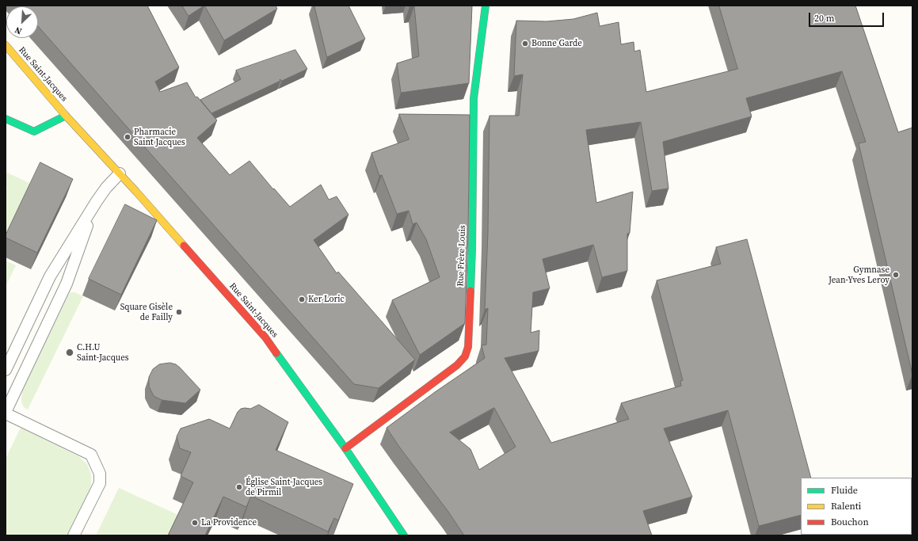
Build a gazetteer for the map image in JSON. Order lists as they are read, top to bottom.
{
  "streets": {
    "main road": ["Rue Saint-Jacques", "Rue Frère Louis"]
  },
  "crossings": [
    ["Rue Saint-Jacques", "Rue Frère Louis"]
  ],
  "places": [
    "Bonne Garde",
    "Pharmacie Saint Jacques",
    "Gymnase Jean-Yves Leroy",
    "Ker Loric",
    "Square Gisèle de Failly",
    "C.H.U Saint-Jacques",
    "Église Saint-Jacques de Pirmil",
    "La Providence"
  ],
  "legend": ["Fluide", "Ralenti", "Bouchon"],
  "scale_bar": "20 m",
  "north": "bottom left"
}
